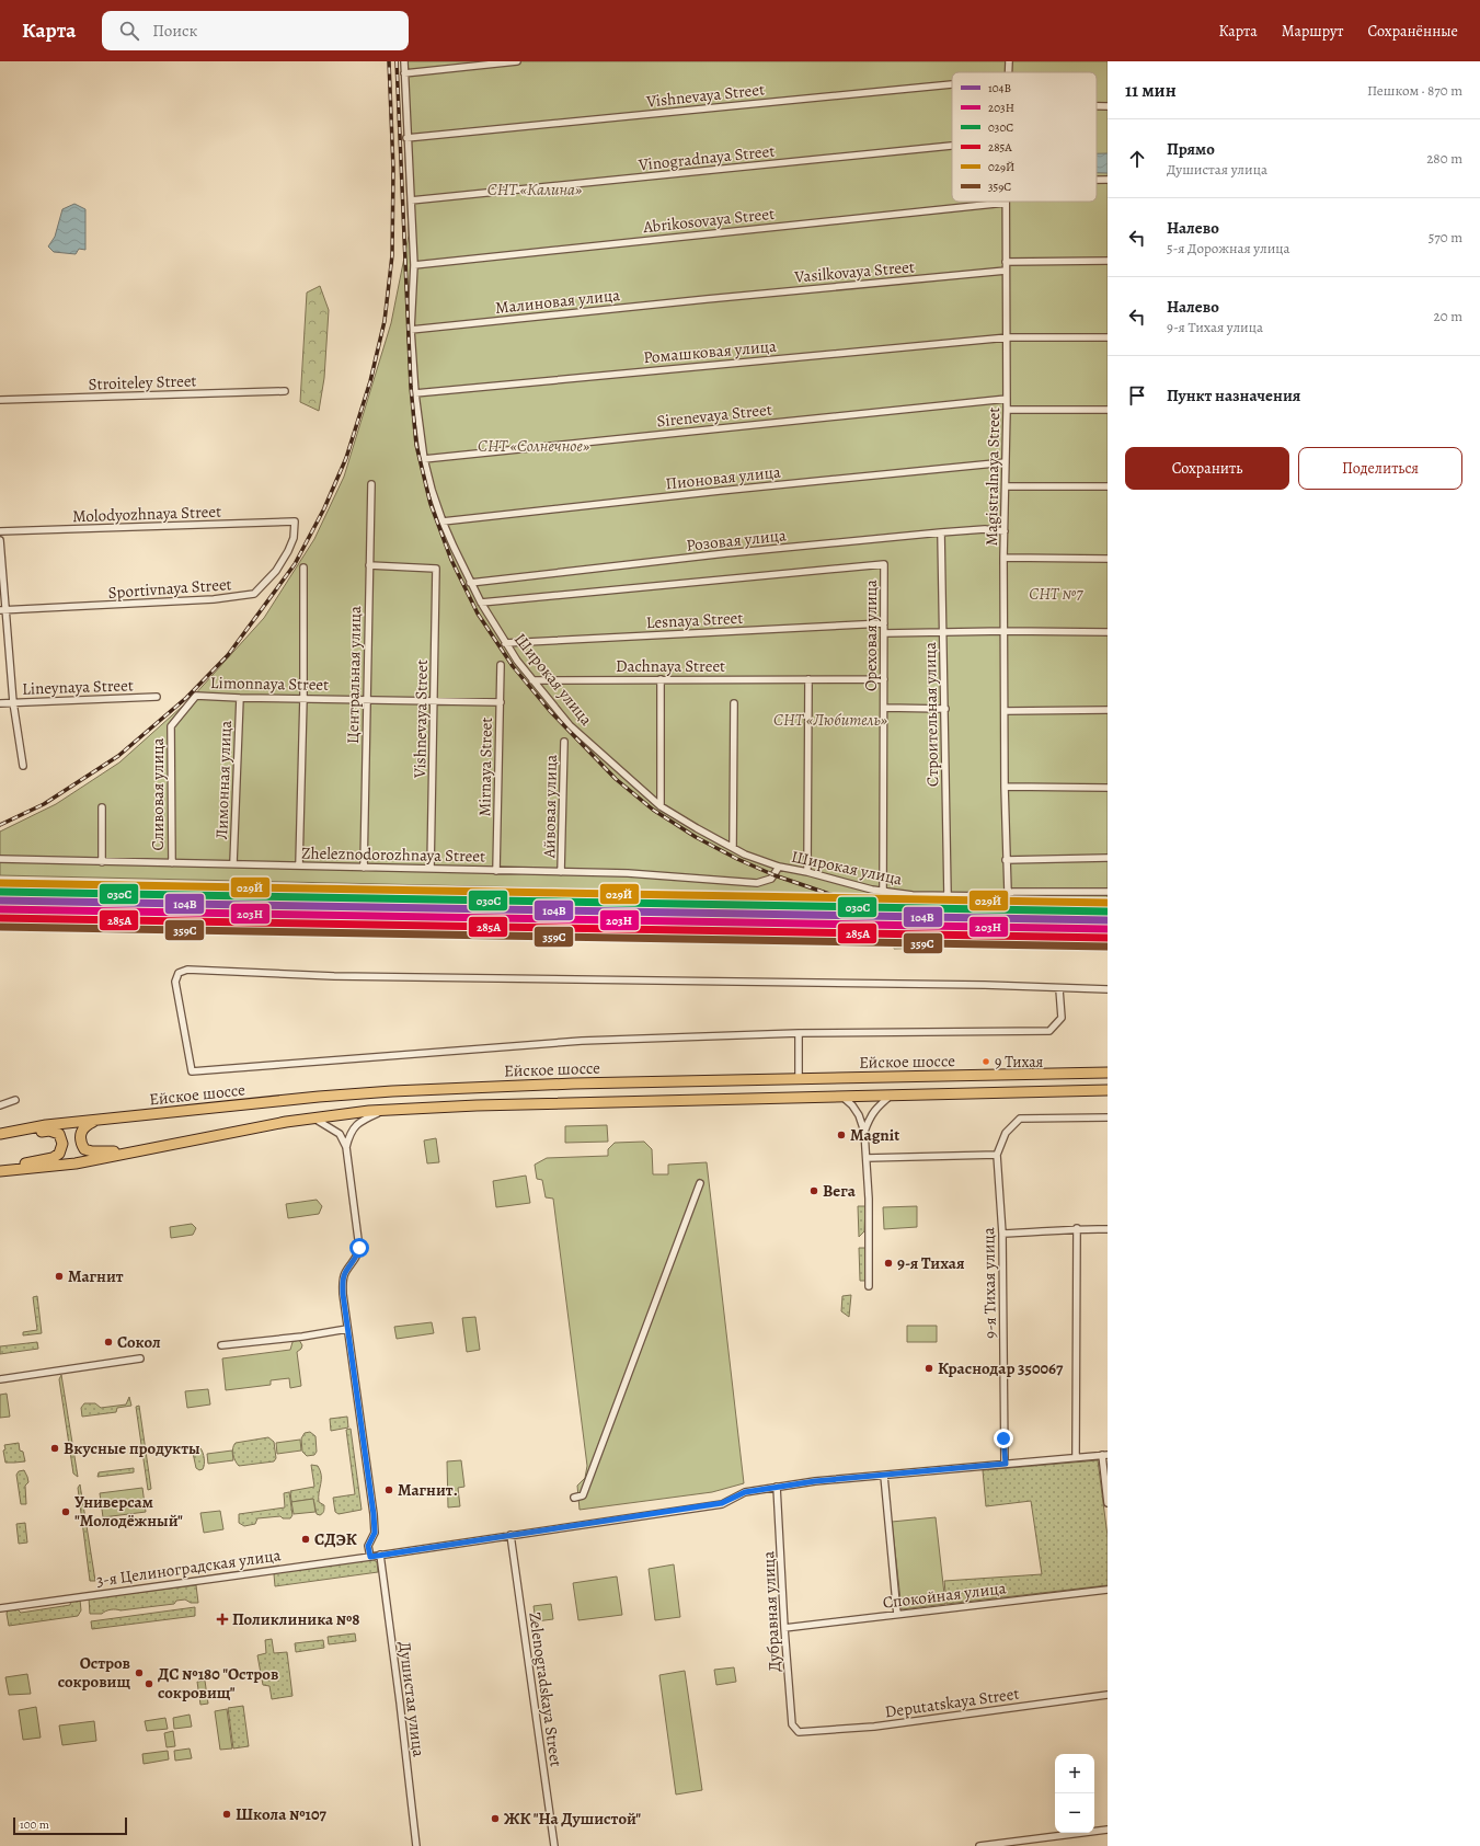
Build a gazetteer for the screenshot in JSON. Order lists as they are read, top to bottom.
{
  "streets": {
    "main road": ["Ейское шоссе"],
    "street": [
      "Vishnevaya Street",
      "Vinogradnaya Street",
      "Abrikosovaya Street",
      "Vasilkovaya Street",
      "Малиновая улица",
      "Ромашковая улица",
      "Stroiteley Street",
      "Sirenevaya Street",
      "Magistralnaya Street",
      "Пионовая улица",
      "Molodyozhnaya Street",
      "Розовая улица",
      "Sportivnaya Street",
      "Lesnaya Street",
      "Ореховая улица",
      "Dachnaya Street",
      "Центральная улица",
      "Широкая улица",
      "Limonnaya Street",
      "Lineynaya Street",
      "Строительная улица",
      "Mirnaya Street",
      "Лимонная улица",
      "Сливовая улица",
      "Айвовая улица",
      "Zheleznodorozhnaya Street",
      "9-я Тихая улица",
      "3-я Целиноградская улица",
      "Спокойная улица",
      "Дубравная улица",
      "Zelenogradskaya Street",
      "Душистая улица",
      "Deputatskaya Street"
    ]
  },
  "crossings": [
    ["Vishnevaya Street", "Центральная улица"],
    ["Vishnevaya Street", "Широкая улица"],
    ["Vishnevaya Street", "Limonnaya Street"],
    ["Vishnevaya Street", "Zheleznodorozhnaya Street"],
    ["Vinogradnaya Street", "Широкая улица"],
    ["Abrikosovaya Street", "Magistralnaya Street"],
    ["Abrikosovaya Street", "Широкая улица"],
    ["Vasilkovaya Street", "Малиновая улица"],
    ["Vasilkovaya Street", "Magistralnaya Street"],
    ["Малиновая улица", "Широкая улица"],
    ["Ромашковая улица", "Magistralnaya Street"],
    ["Ромашковая улица", "Широкая улица"],
    ["Sirenevaya Street", "Magistralnaya Street"],
    ["Sirenevaya Street", "Широкая улица"],
    ["Magistralnaya Street", "Пионовая улица"],
    ["Magistralnaya Street", "Розовая улица"],
    ["Magistralnaya Street", "Широкая улица"],
    ["Пионовая улица", "Широкая улица"],
    ["Molodyozhnaya Street", "Sportivnaya Street"],
    ["Розовая улица", "Широкая улица"],
    ["Розовая улица", "Строительная улица"],
    ["Lesnaya Street", "Ореховая улица"],
    ["Lesnaya Street", "Широкая улица"],
    ["Ореховая улица", "Dachnaya Street"],
    ["Ореховая улица", "Широкая улица"],
    ["Dachnaya Street", "Широкая улица"],
    ["Центральная улица", "Limonnaya Street"],
    ["Центральная улица", "Zheleznodorozhnaya Street"],
    ["Широкая улица", "Строительная улица"],
    ["Широкая улица", "Zheleznodorozhnaya Street"],
    ["Limonnaya Street", "Mirnaya Street"],
    ["Limonnaya Street", "Лимонная улица"],
    ["Limonnaya Street", "Сливовая улица"],
    ["Mirnaya Street", "Zheleznodorozhnaya Street"],
    ["Лимонная улица", "Zheleznodorozhnaya Street"],
    ["Сливовая улица", "Zheleznodorozhnaya Street"],
    ["Айвовая улица", "Zheleznodorozhnaya Street"],
    ["9-я Тихая улица", "3-я Целиноградская улица"],
    ["3-я Целиноградская улица", "Дубравная улица"],
    ["3-я Целиноградская улица", "Zelenogradskaya Street"],
    ["3-я Целиноградская улица", "Душистая улица"],
    ["Спокойная улица", "Дубравная улица"],
    ["Дубравная улица", "Deputatskaya Street"]
  ],
  "parks": [
    "СНТ «Калина»",
    "СНТ «Солнечное»",
    "СНТ №7",
    "СНТ «Любитель»"
  ],
  "places": {
    "other": [
      "9 Тихая",
      "Magnit",
      "Вега",
      "9-я Тихая",
      "Магнит",
      "Сокол",
      "Краснодар 350067",
      "Вкусные продукты",
      "Магнит.",
      "Универсам \"Молодёжный\"",
      "СДЭК",
      "Остров сокровищ",
      "ДС №180 \"Остров сокровищ\"",
      "Школа №107",
      "ЖК \"На Душистой\""
    ],
    "health": ["Поликлиника №8"]
  },
  "lines": [
    "transit line 029Й",
    "transit line 030C",
    "transit line 104В",
    "transit line 203Н",
    "transit line 285А",
    "transit line 359С"
  ],
  "legend": [
    "104В",
    "203Н",
    "030C",
    "285А",
    "029Й",
    "359С"
  ],
  "scale_bar": "100 m",
  "page": {
    "header": "Карта",
    "search": "Поиск",
    "nav": ["Карта", "Маршрут", "Сохранённые"],
    "heading": ["11 мин", "Пешком · 870 m"],
    "list": [
      ["Прямо", "Душистая улица", "280 m"],
      ["Налево", "5-я Дорожная улица", "570 m"],
      ["Налево", "9-я Тихая улица", "20 m"],
      "Пункт назначения"
    ],
    "buttons": ["Сохранить", "Поделиться"],
    "map_buttons": ["+", "−"],
    "scale": "100 m"
  }
}
